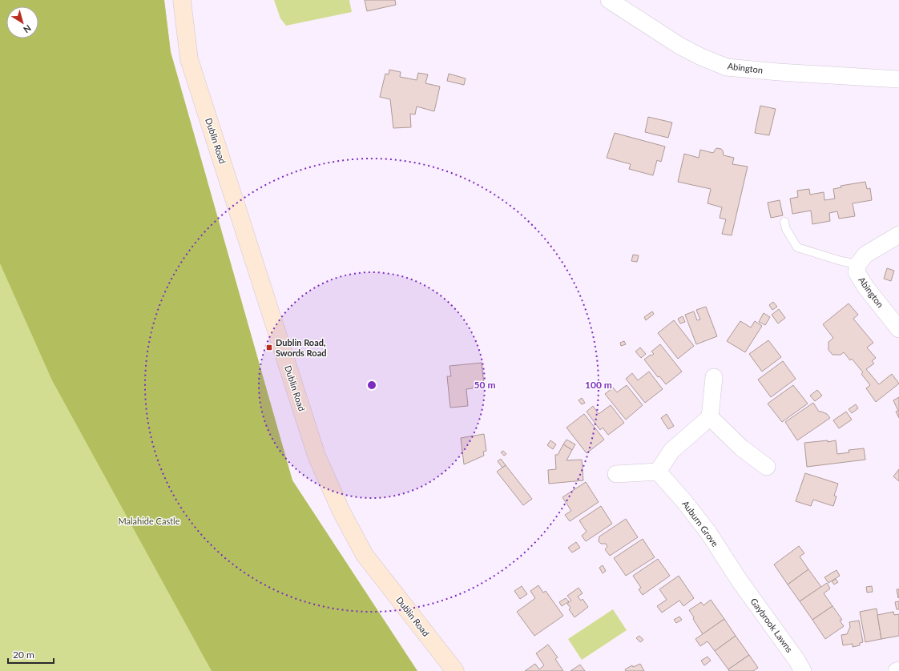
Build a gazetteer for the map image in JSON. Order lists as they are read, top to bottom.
{
  "streets": {
    "main road": ["Dublin Road"],
    "street": ["Abington", "Auburn Grove", "Gaybrook Lawns"]
  },
  "crossings": [
    ["Auburn Grove", "Gaybrook Lawns"]
  ],
  "parks": ["Malahide Castle"],
  "places": {
    "transit": ["Dublin Road, Swords Road"]
  },
  "scale_bar": "20 m",
  "north": "bottom right",
  "rings": ["50 m", "100 m"]
}
